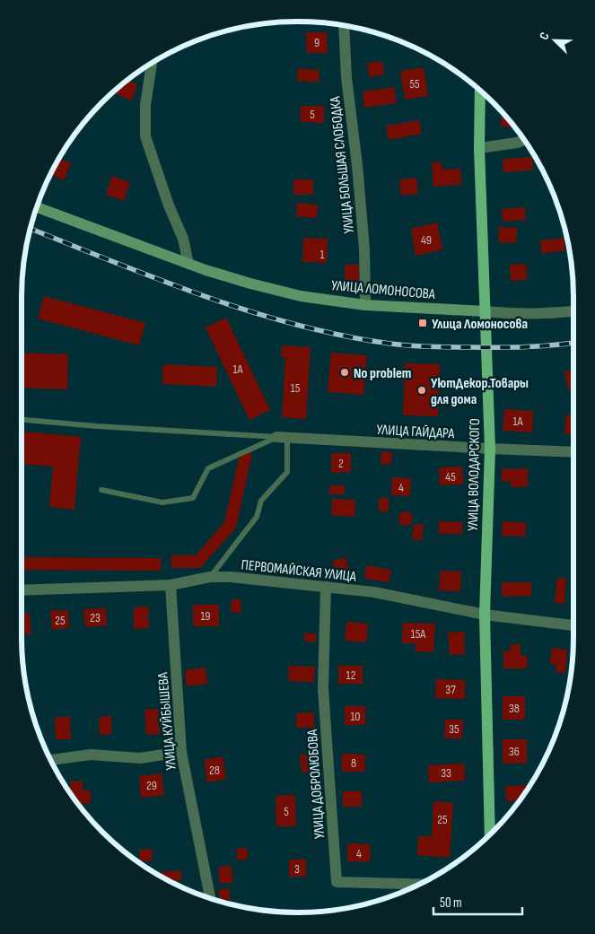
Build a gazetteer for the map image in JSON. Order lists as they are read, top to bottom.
{
  "streets": {
    "main road": ["УЛИЦА ЛОМОНОСОВА", "УЛИЦА ВОЛОДАРСКОГО"],
    "street": [
      "УЛИЦА БОЛЬШАЯ СЛОБОДКА",
      "УЛИЦА ГАЙДАРА",
      "ПЕРВОМАЙСКАЯ УЛИЦА",
      "УЛИЦА КУЙБЫШЕВА",
      "УЛИЦА ДОБРОЛЮБОВА"
    ]
  },
  "crossings": [
    ["УЛИЦА БОЛЬШАЯ СЛОБОДКА", "УЛИЦА ЛОМОНОСОВА"],
    ["УЛИЦА ЛОМОНОСОВА", "УЛИЦА ВОЛОДАРСКОГО"],
    ["УЛИЦА ГАЙДАРА", "УЛИЦА ВОЛОДАРСКОГО"],
    ["УЛИЦА ВОЛОДАРСКОГО", "ПЕРВОМАЙСКАЯ УЛИЦА"],
    ["ПЕРВОМАЙСКАЯ УЛИЦА", "УЛИЦА КУЙБЫШЕВА"],
    ["ПЕРВОМАЙСКАЯ УЛИЦА", "УЛИЦА ДОБРОЛЮБОВА"]
  ],
  "places": {
    "transit": ["Улица Ломоносова"],
    "other": ["No problem", "УютДекор.Товары для дома"]
  },
  "house_numbers": [
    "9",
    "55",
    "5",
    "49",
    "1",
    "1А",
    "15",
    "1А",
    "2",
    "45",
    "4",
    "19",
    "23",
    "25",
    "15А",
    "12",
    "37",
    "38",
    "10",
    "35",
    "36",
    "8",
    "28",
    "33",
    "29",
    "5",
    "25",
    "4",
    "3"
  ],
  "scale_bar": "50 m",
  "north": "top left"
}
